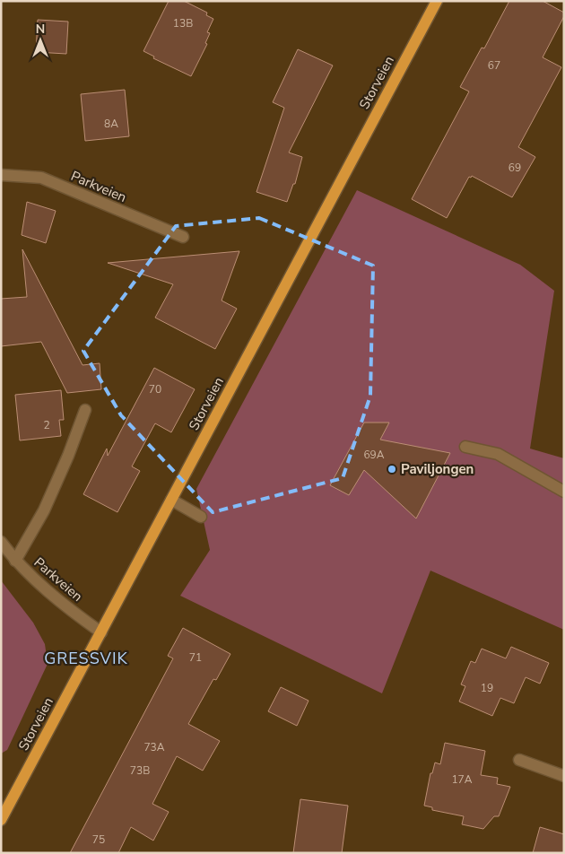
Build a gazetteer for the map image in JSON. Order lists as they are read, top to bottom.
{
  "streets": {
    "main road": ["Storveien"],
    "street": ["Parkveien"]
  },
  "crossings": [
    ["Storveien", "Parkveien"]
  ],
  "districts": ["GRESSVIK"],
  "places": ["Paviljongen"],
  "house_numbers": [
    "13B",
    "67",
    "8A",
    "69",
    "70",
    "2",
    "69A",
    "71",
    "19",
    "73A",
    "73B",
    "17A",
    "75"
  ],
  "north": "top"
}
